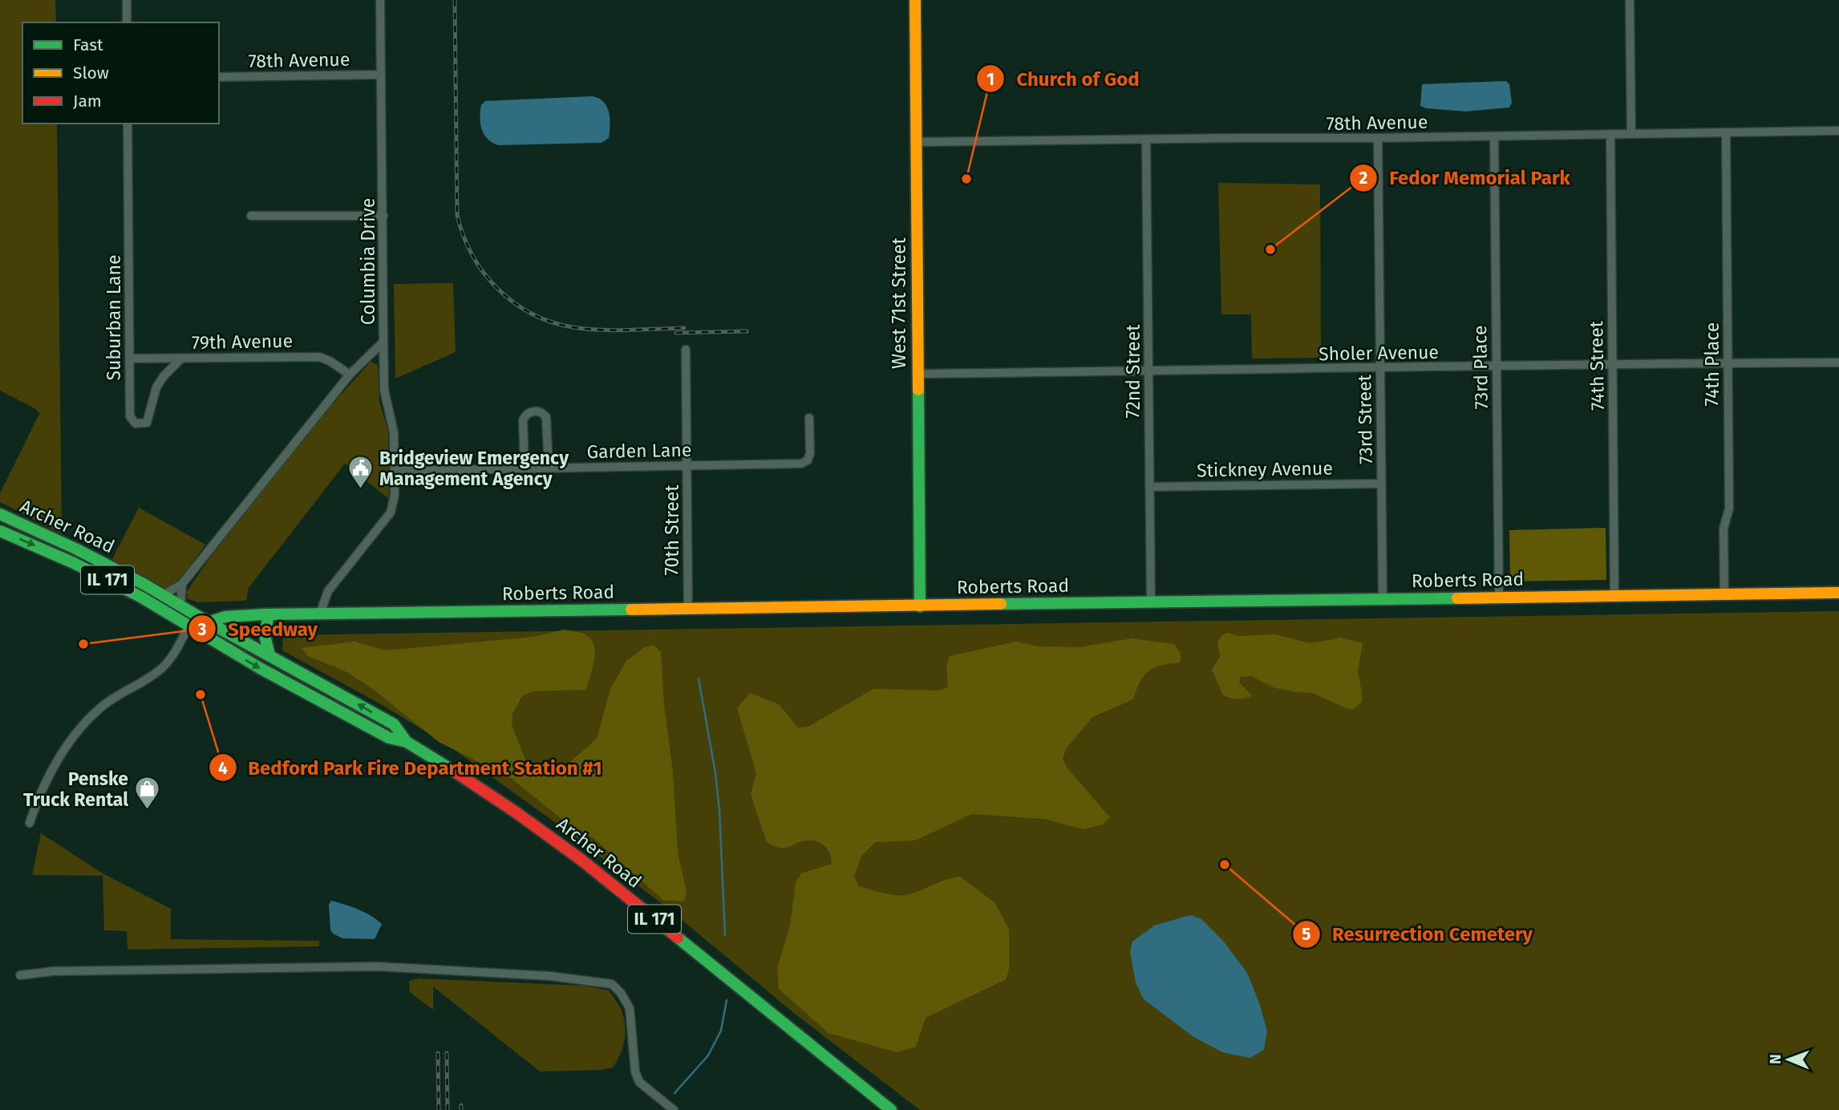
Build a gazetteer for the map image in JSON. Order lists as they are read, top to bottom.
{
  "streets": {
    "street": [
      "78th Avenue",
      "Columbia Drive",
      "West 71st Street",
      "Suburban Lane",
      "79th Avenue",
      "Sholer Avenue",
      "74th Place",
      "74th Street",
      "73rd Place",
      "72nd Street",
      "73rd Street",
      "Garden Lane",
      "Stickney Avenue",
      "Archer Road",
      "70th Street",
      "IL 171",
      "Roberts Road"
    ]
  },
  "crossings": [
    ["78th Avenue", "Columbia Drive"],
    ["78th Avenue", "West 71st Street"],
    ["78th Avenue", "74th Place"],
    ["78th Avenue", "74th Street"],
    ["78th Avenue", "73rd Place"],
    ["78th Avenue", "72nd Street"],
    ["78th Avenue", "73rd Street"],
    ["Columbia Drive", "79th Avenue"],
    ["Columbia Drive", "Archer Road"],
    ["West 71st Street", "Sholer Avenue"],
    ["West 71st Street", "Roberts Road"],
    ["Suburban Lane", "79th Avenue"],
    ["Sholer Avenue", "74th Place"],
    ["Sholer Avenue", "74th Street"],
    ["Sholer Avenue", "73rd Place"],
    ["Sholer Avenue", "72nd Street"],
    ["Sholer Avenue", "73rd Street"],
    ["74th Place", "Roberts Road"],
    ["74th Street", "Roberts Road"],
    ["73rd Place", "Roberts Road"],
    ["72nd Street", "Stickney Avenue"],
    ["72nd Street", "Roberts Road"],
    ["73rd Street", "Stickney Avenue"],
    ["73rd Street", "Roberts Road"],
    ["Garden Lane", "70th Street"],
    ["Archer Road", "Roberts Road"],
    ["70th Street", "Roberts Road"]
  ],
  "places": {
    "other": [
      "Church of God",
      "Fedor Memorial Park",
      "Speedway",
      "Bedford Park Fire Department Station #1",
      "Resurrection Cemetery"
    ],
    "public building": ["Bridgeview Emergency Management Agency"],
    "shop": ["Penske Truck Rental"]
  },
  "legend": ["Fast", "Slow", "Jam"],
  "north": "left"
}
